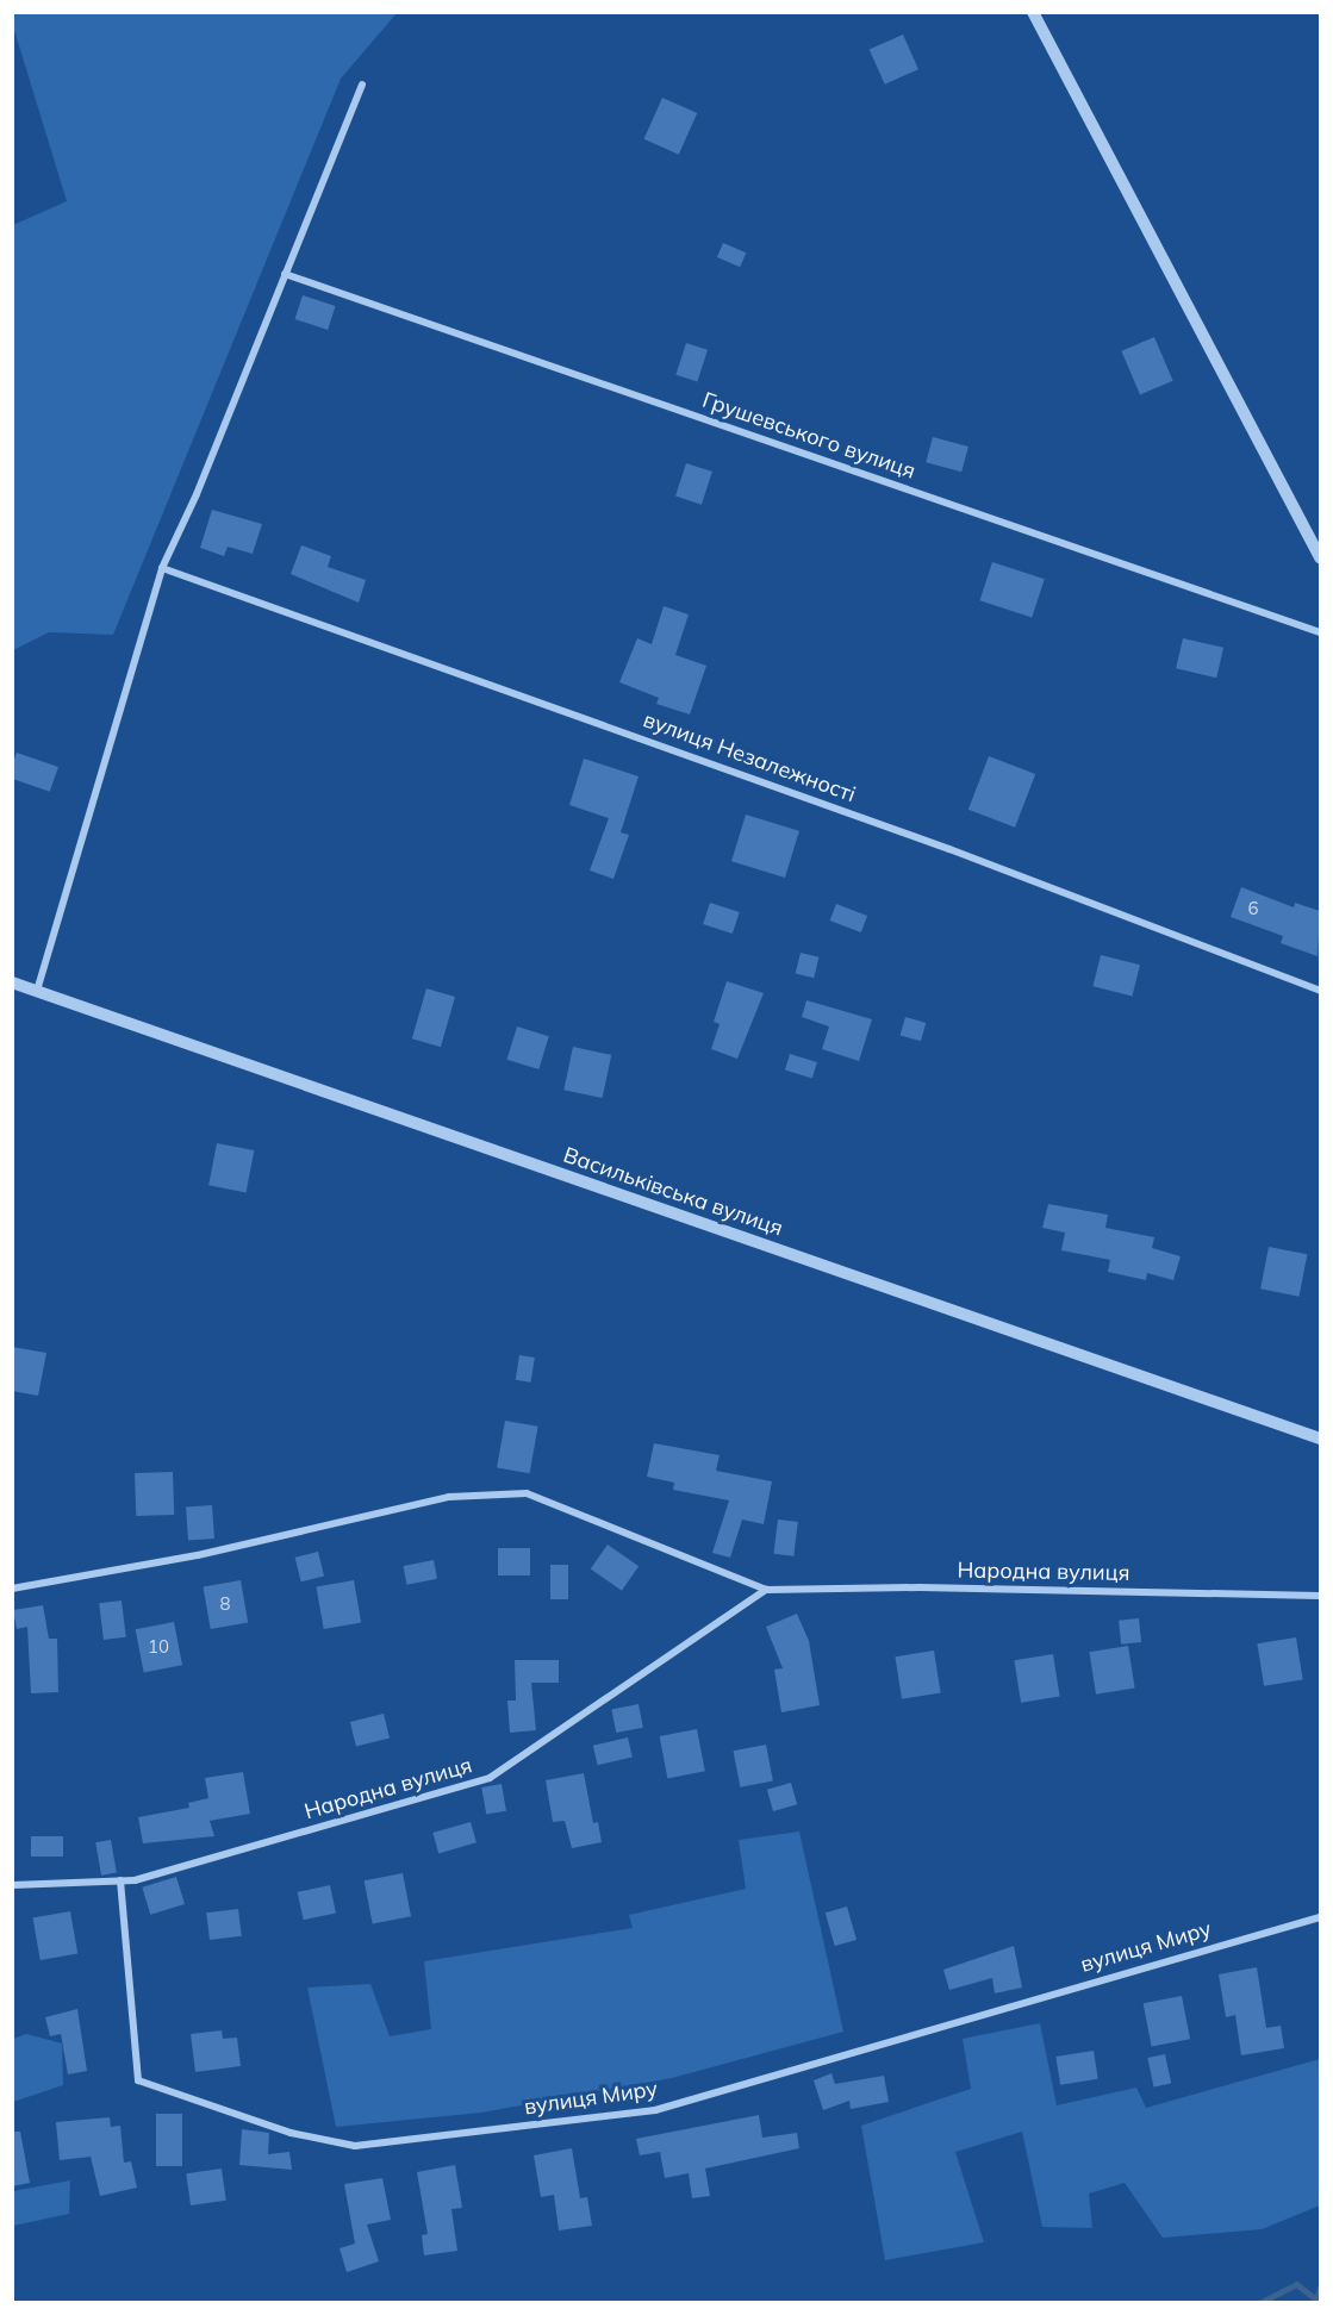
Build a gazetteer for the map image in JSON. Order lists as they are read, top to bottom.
{
  "streets": {
    "street": [
      "Грушевського вулиця",
      "вулиця Незалежності",
      "Васильківська вулиця",
      "Народна вулиця",
      "вулиця Миру"
    ]
  },
  "crossings": [
    ["Народна вулиця", "вулиця Миру"]
  ],
  "house_numbers": ["6", "8", "10"]
}
